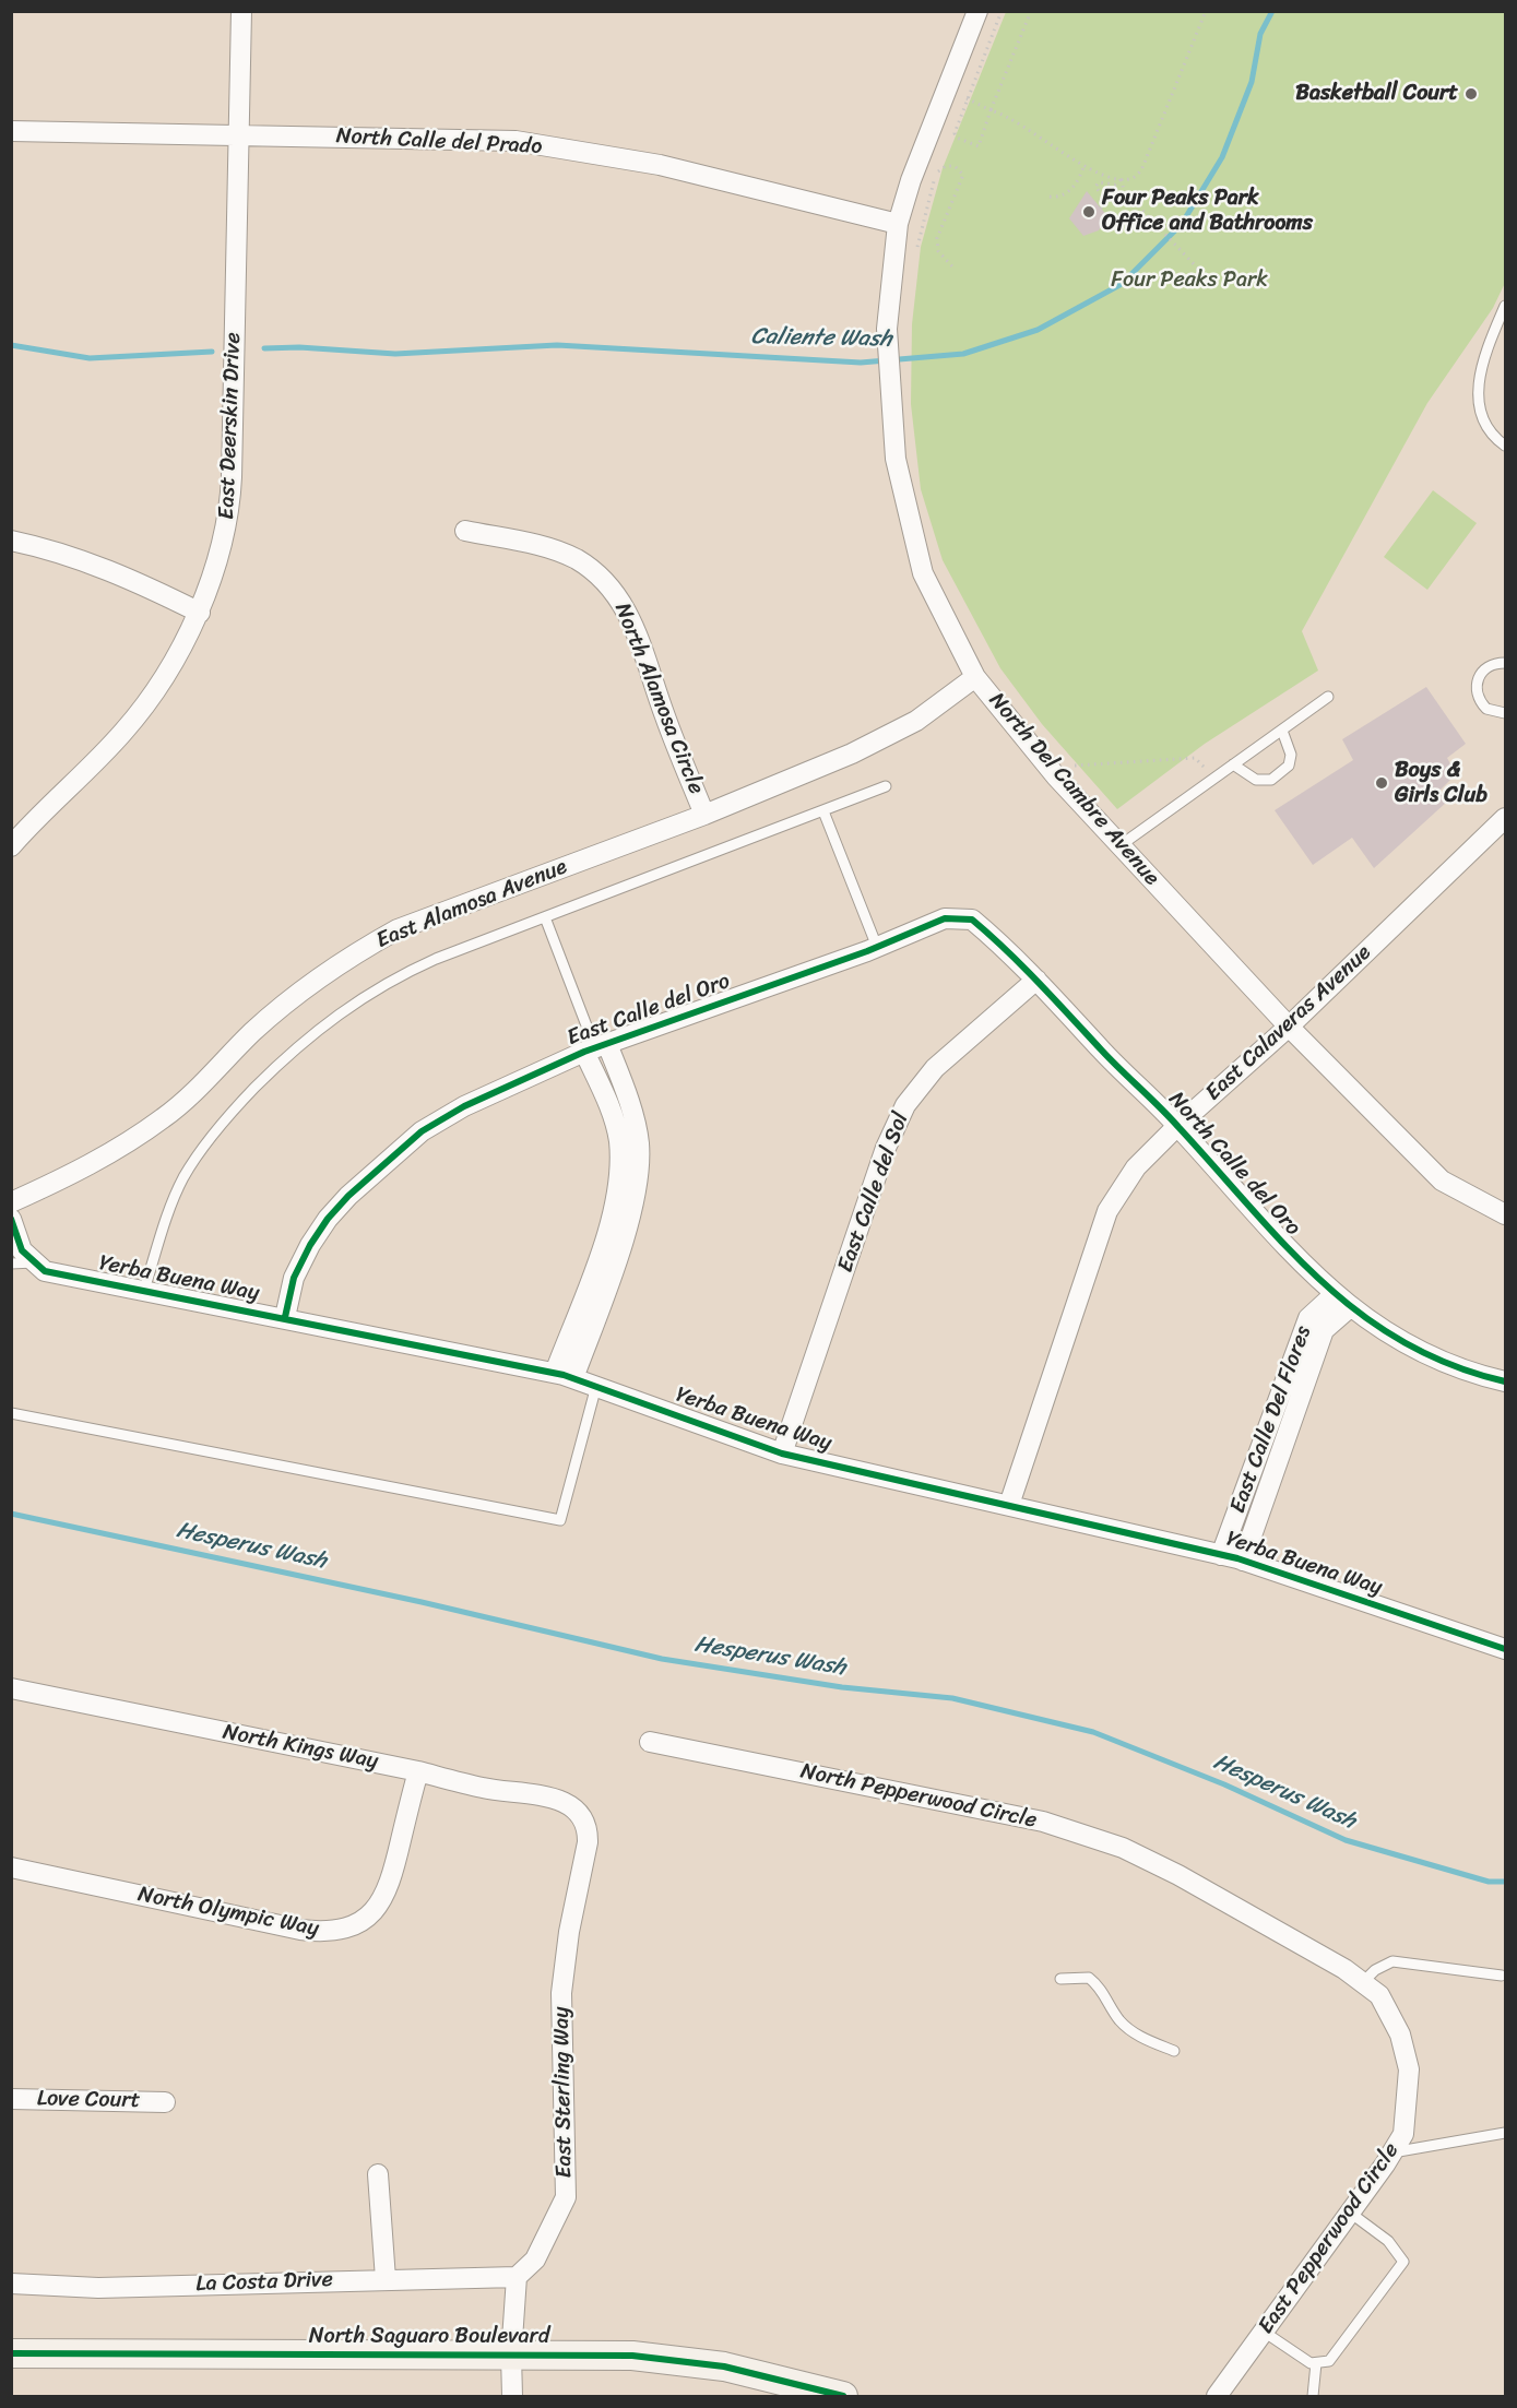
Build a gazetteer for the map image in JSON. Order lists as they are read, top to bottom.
{
  "streets": {
    "main road": ["North Saguaro Boulevard"],
    "street": [
      "North Calle del Prado",
      "East Deerskin Drive",
      "North Alamosa Circle",
      "North Del Cambre Avenue",
      "East Alamosa Avenue",
      "East Calle del Oro",
      "East Calaveras Avenue",
      "North Calle del Oro",
      "East Calle del Sol",
      "Yerba Buena Way",
      "East Calle Del Flores",
      "North Kings Way",
      "North Pepperwood Circle",
      "North Olympic Way",
      "East Sterling Way",
      "Love Court",
      "East Pepperwood Circle",
      "La Costa Drive"
    ]
  },
  "crossings": [
    ["North Calle del Prado", "East Deerskin Drive"],
    ["North Calle del Prado", "North Del Cambre Avenue"],
    ["North Alamosa Circle", "East Alamosa Avenue"],
    ["North Del Cambre Avenue", "East Alamosa Avenue"],
    ["North Del Cambre Avenue", "East Calaveras Avenue"],
    ["East Calle del Oro", "North Calle del Oro"],
    ["East Calle del Oro", "Yerba Buena Way"],
    ["East Calaveras Avenue", "North Calle del Oro"],
    ["East Calaveras Avenue", "Yerba Buena Way"],
    ["North Calle del Oro", "East Calle del Sol"],
    ["North Calle del Oro", "East Calle Del Flores"],
    ["East Calle del Sol", "Yerba Buena Way"],
    ["Yerba Buena Way", "East Calle Del Flores"],
    ["North Kings Way", "North Olympic Way"],
    ["North Kings Way", "East Sterling Way"],
    ["North Pepperwood Circle", "East Pepperwood Circle"],
    ["East Sterling Way", "La Costa Drive"]
  ],
  "water": ["Caliente Wash", "Hesperus Wash"],
  "parks": ["Four Peaks Park"],
  "places": ["Basketball Court", "Four Peaks Park Office and Bathrooms", "Boys & Girls Club"]
}
